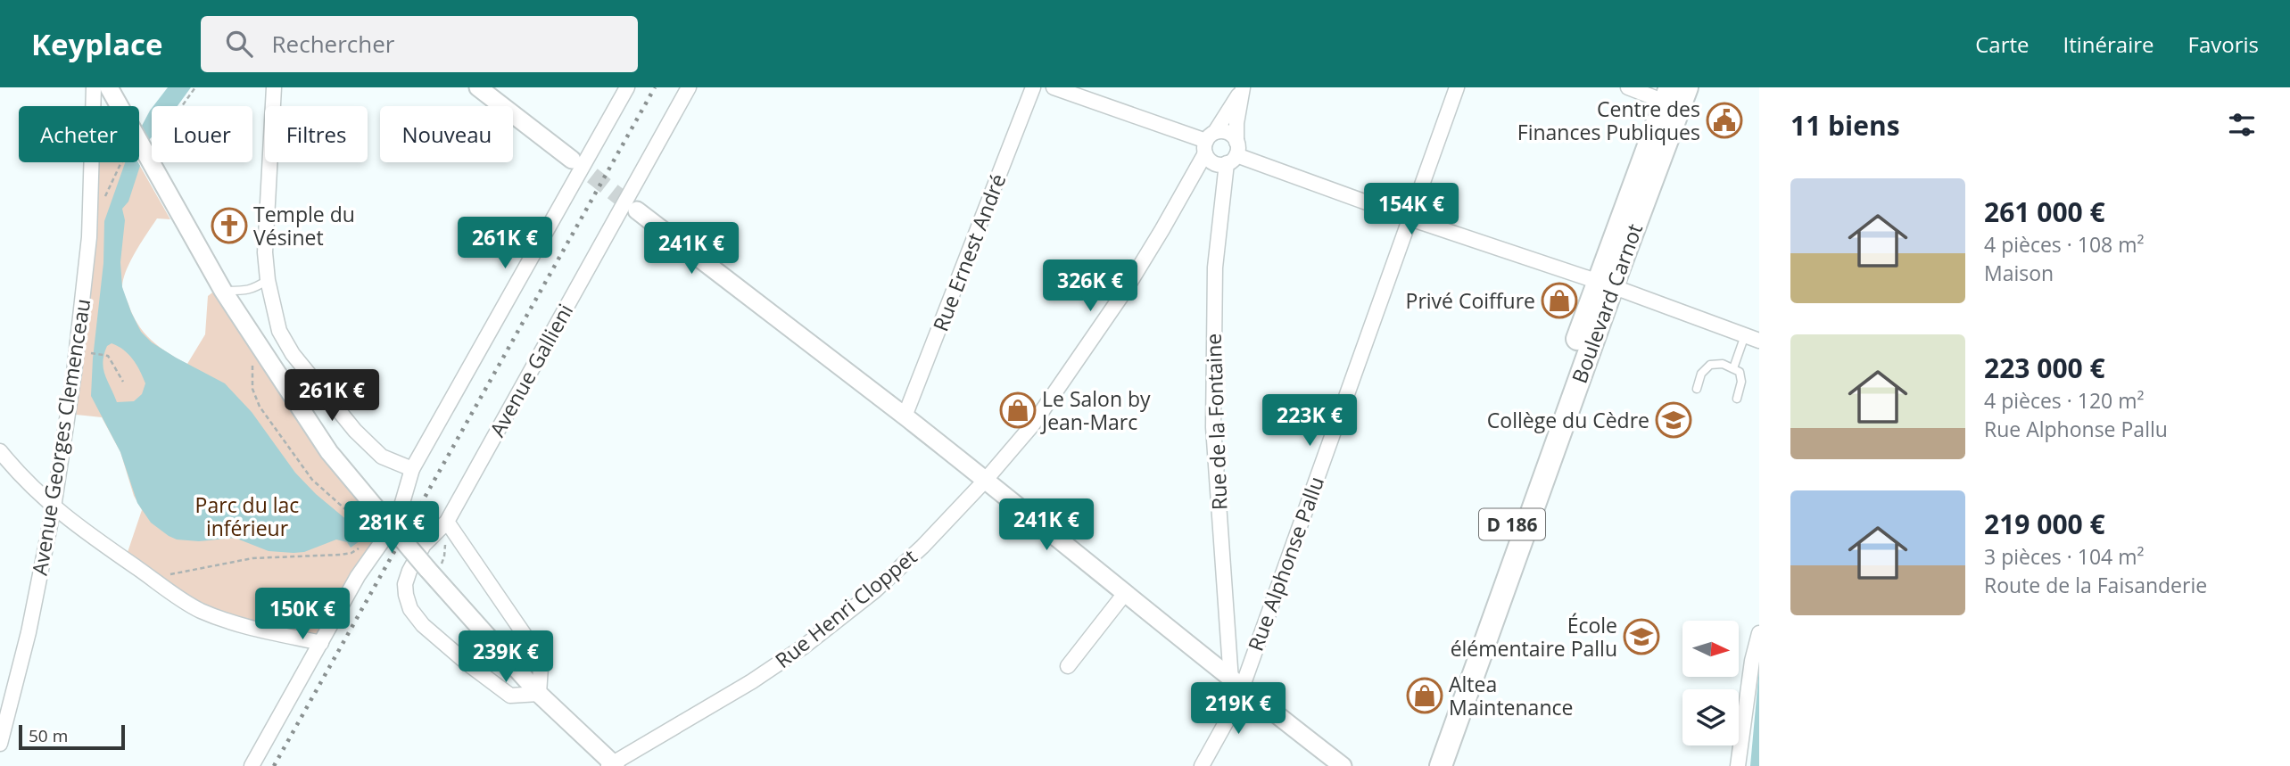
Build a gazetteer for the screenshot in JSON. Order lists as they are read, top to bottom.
{
  "streets": {
    "main road": ["Boulevard Carnot", "D 186"],
    "street": [
      "Rue Ernest André",
      "Avenue Gallieni",
      "Rue de la Fontaine",
      "Avenue Georges Clemenceau",
      "Rue Alphonse Pallu",
      "Rue Henri Cloppet"
    ]
  },
  "crossings": [
    ["Rue de la Fontaine", "Rue Alphonse Pallu"],
    ["Rue de la Fontaine", "Rue Henri Cloppet"]
  ],
  "parks": ["Parc du lac inférieur"],
  "places": {
    "public building": ["Centre des Finances Publiques"],
    "church": ["Temple du Vésinet"],
    "shop": ["Privé Coiffure", "Le Salon by Jean-Marc", "Altea Maintenance"],
    "school or university": ["Collège du Cèdre", "École élémentaire Pallu"]
  },
  "scale_bar": "50 m",
  "north": "right",
  "page": {
    "header": "Keyplace",
    "search": "Rechercher",
    "nav": ["Carte", "Itinéraire", "Favoris"],
    "heading": "11 biens",
    "chip": [
      "Acheter",
      "Louer",
      "Filtres",
      "Nouveau"
    ],
    "list": [
      {
        "name": "261 000 €",
        "note": "4 pièces · 108 m² · Maison"
      },
      {
        "name": "223 000 €",
        "note": "4 pièces · 120 m² · Rue Alphonse Pallu"
      },
      {
        "name": "219 000 €",
        "note": "3 pièces · 104 m² · Route de la Faisanderie"
      }
    ],
    "price": [
      "154K €",
      "261K €",
      "241K €",
      "326K €",
      "261K €",
      "223K €",
      "241K €",
      "281K €",
      "150K €",
      "239K €",
      "219K €"
    ],
    "scale": "50 m"
  }
}
